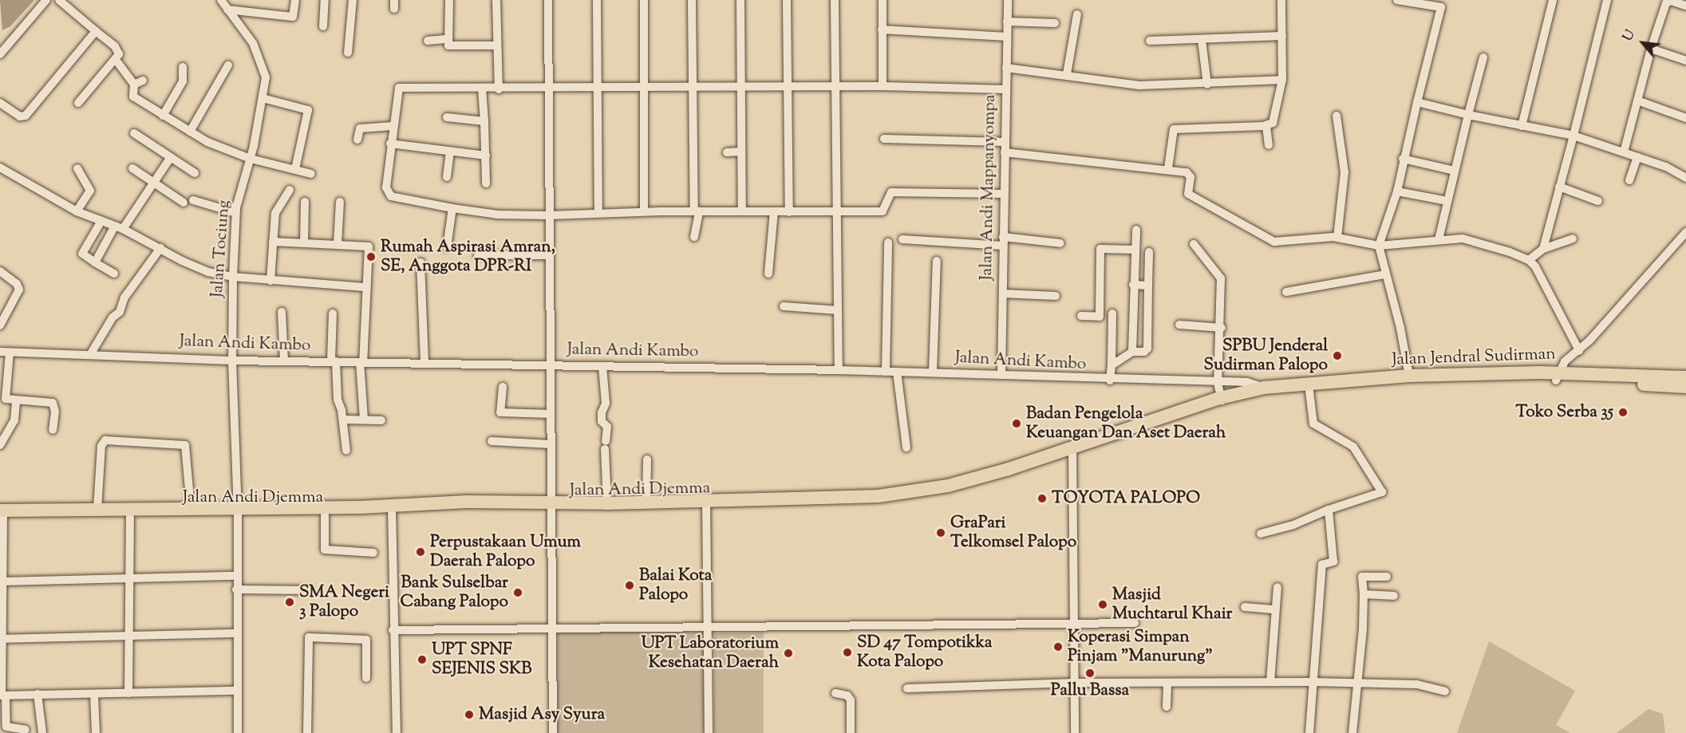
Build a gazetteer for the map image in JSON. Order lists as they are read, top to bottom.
{
  "streets": {
    "highway": ["Jalan Jendral Sudirman", "Jalan Andi Djemma"],
    "street": ["Jalan Andi Mappanyompa", "Jalan Tociung", "Jalan Andi Kambo"]
  },
  "crossings": [
    ["Jalan Andi Mappanyompa", "Jalan Andi Kambo"],
    ["Jalan Tociung", "Jalan Andi Kambo"],
    ["Jalan Tociung", "Jalan Andi Djemma"],
    ["Jalan Andi Kambo", "Jalan Jendral Sudirman"],
    ["Jalan Andi Kambo", "Jalan Andi Djemma"],
    ["Jalan Jendral Sudirman", "Jalan Andi Djemma"]
  ],
  "places": [
    "Rumah Aspirasi Amran, SE, Anggota DPR-RI",
    "SPBU Jenderal Sudirman Palopo",
    "Toko Serba 35",
    "Badan Pengelola Keuangan Dan Aset Daerah",
    "TOYOTA PALOPO",
    "GraPari Telkomsel Palopo",
    "Perpustakaan Umum Daerah Palopo",
    "Balai Kota Palopo",
    "Bank Sulselbar Cabang Palopo",
    "SMA Negeri 3 Palopo",
    "Masjid Muchtarul Khair",
    "Koperasi Simpan Pinjam \"Manurung\"",
    "SD 47 Tompotikka Kota Palopo",
    "UPT Laboratorium Kesehatan Daerah",
    "UPT SPNF SEJENIS SKB",
    "Pallu Bassa",
    "Masjid Asy Syura"
  ],
  "north": "top left"
}
